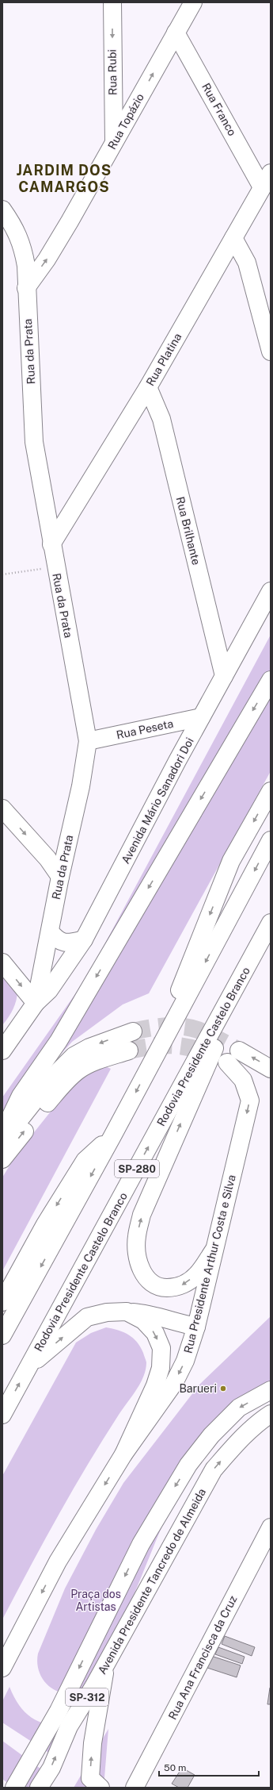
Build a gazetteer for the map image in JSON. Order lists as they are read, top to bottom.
{
  "streets": {
    "main road": [
      "Rua Rubi",
      "Rua Franco",
      "Rua Topázio",
      "Rua da Prata",
      "Rua Platina",
      "Rua Brilhante",
      "Rua Peseta",
      "Avenida Mário Sanadori Doi",
      "Rodovia Presidente Castelo Branco",
      "SP-280",
      "Rua Presidente Arthur Costa e Silva",
      "Avenida Presidente Tancredo de Almeida",
      "Rua Ana Francisca da Cruz",
      "SP-312"
    ]
  },
  "crossings": [
    ["Rua Rubi", "Rua Topázio"],
    ["Rua Franco", "Rua Topázio"],
    ["Rua Franco", "Rua Platina"],
    ["Rua Topázio", "Rua da Prata"],
    ["Rua da Prata", "Rua Platina"],
    ["Rua da Prata", "Rua Peseta"],
    ["Rua da Prata", "Avenida Mário Sanadori Doi"],
    ["Rua Platina", "Rua Brilhante"],
    ["Rua Brilhante", "Avenida Mário Sanadori Doi"],
    ["Rua Peseta", "Avenida Mário Sanadori Doi"]
  ],
  "one_way": ["Rua Rubi", "Rua Topázio"],
  "districts": ["JARDIM DOS CAMARGOS"],
  "parks": ["Praça dos Artistas"],
  "places": ["Barueri"],
  "scale_bar": "50 m"
}
